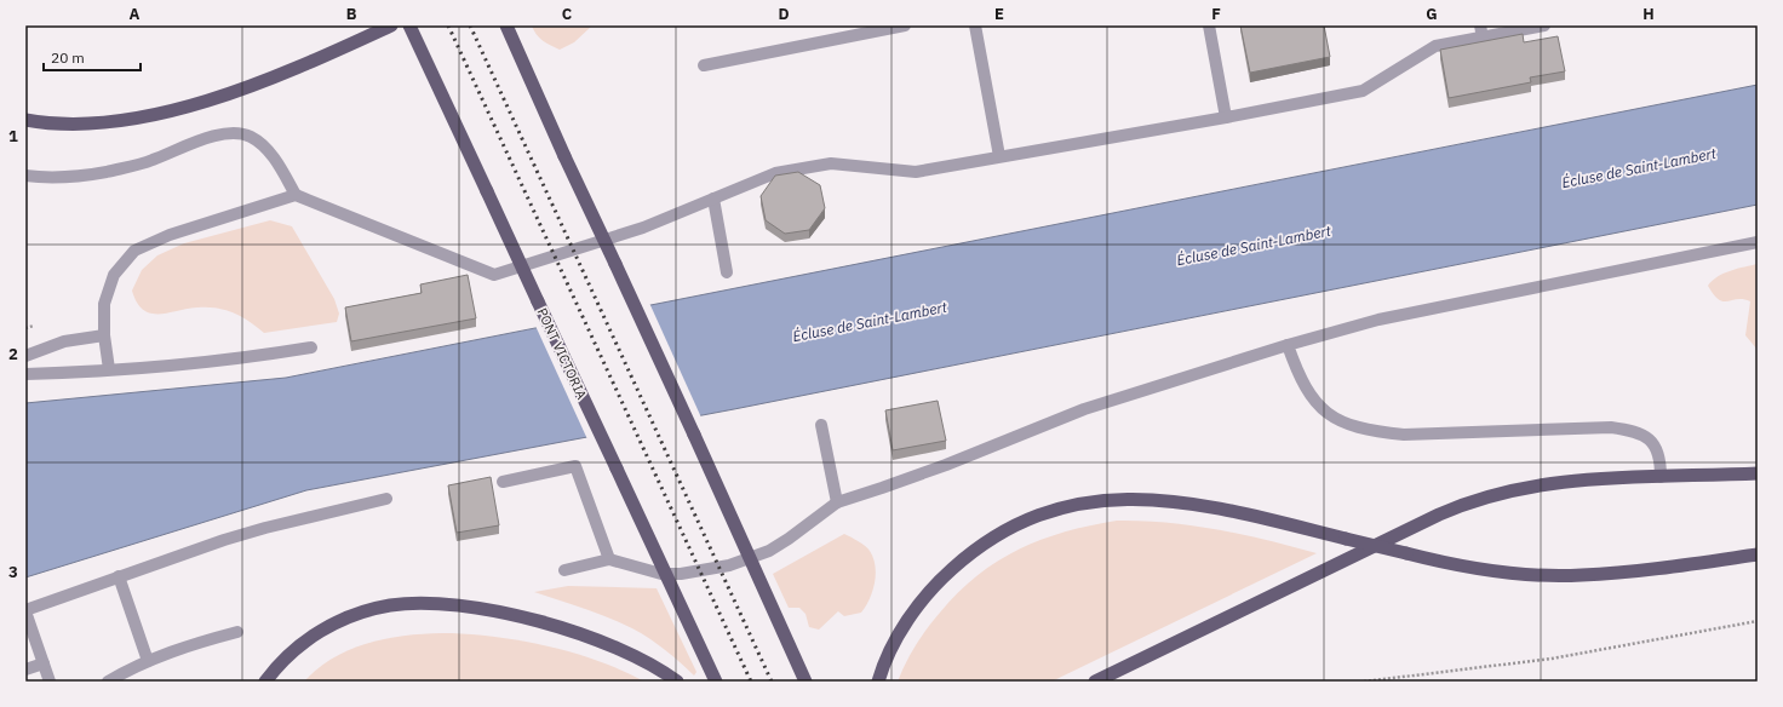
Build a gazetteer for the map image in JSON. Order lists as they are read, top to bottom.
{
  "streets": {
    "main road": ["PONT VICTORIA"]
  },
  "water": ["Écluse de Saint-Lambert"],
  "scale_bar": "20 m",
  "grid": {
    "columns": [
      "A",
      "B",
      "C",
      "D",
      "E",
      "F",
      "G",
      "H"
    ],
    "rows": ["1", "2", "3"]
  }
}
